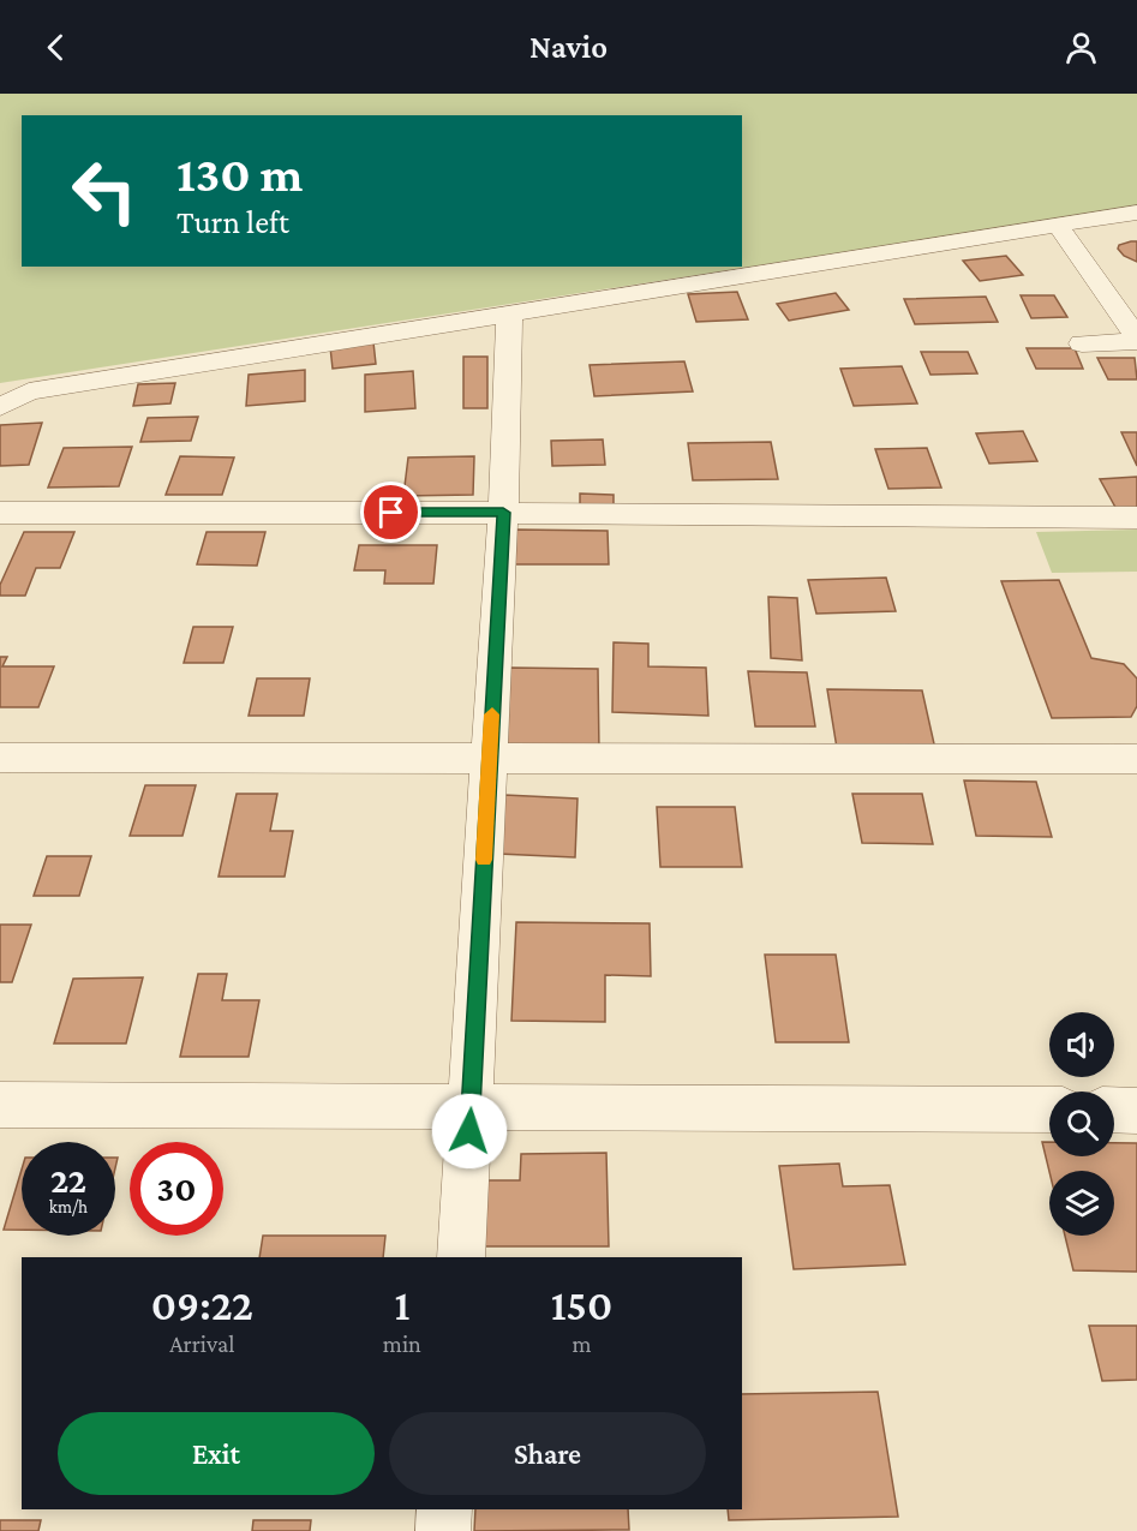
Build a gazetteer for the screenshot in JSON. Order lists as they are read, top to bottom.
{
  "page": {
    "header": "Navio",
    "turn": ["130 m", "Turn left"],
    "speed": "22 km/h",
    "limit": "30",
    "eta": [
      "09:22",
      "Arrival",
      "1",
      "min",
      "150",
      "m"
    ],
    "buttons": ["Exit", "Share"]
  }
}
